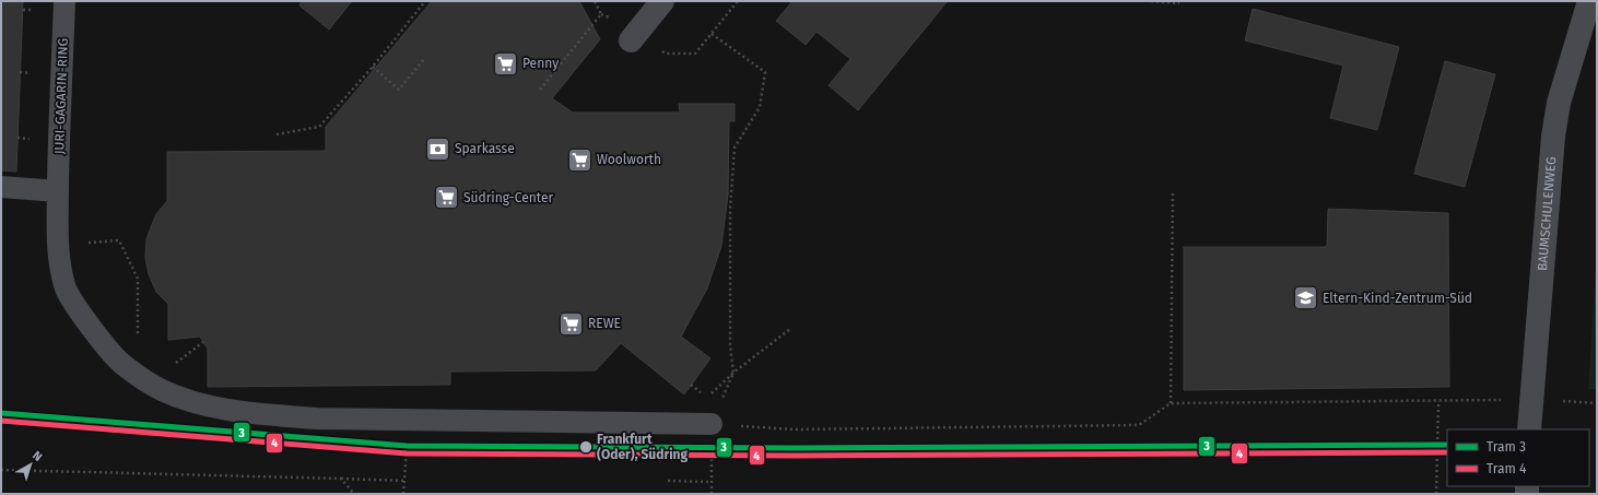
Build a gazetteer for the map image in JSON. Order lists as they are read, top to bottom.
{
  "streets": {
    "street": ["BAUMSCHULENWEG"],
    "lane": ["JURI-GAGARIN-RING"]
  },
  "places": {
    "supermarket": [
      "Penny",
      "Woolworth",
      "Südring-Center",
      "REWE"
    ],
    "bank": ["Sparkasse"],
    "school or university": ["Eltern-Kind-Zentrum-Süd"],
    "other": ["Frankfurt (Oder), Südring"]
  },
  "lines": ["tram line 3", "tram line 4"],
  "legend": ["Tram 3", "Tram 4"],
  "north": "top right"
}
